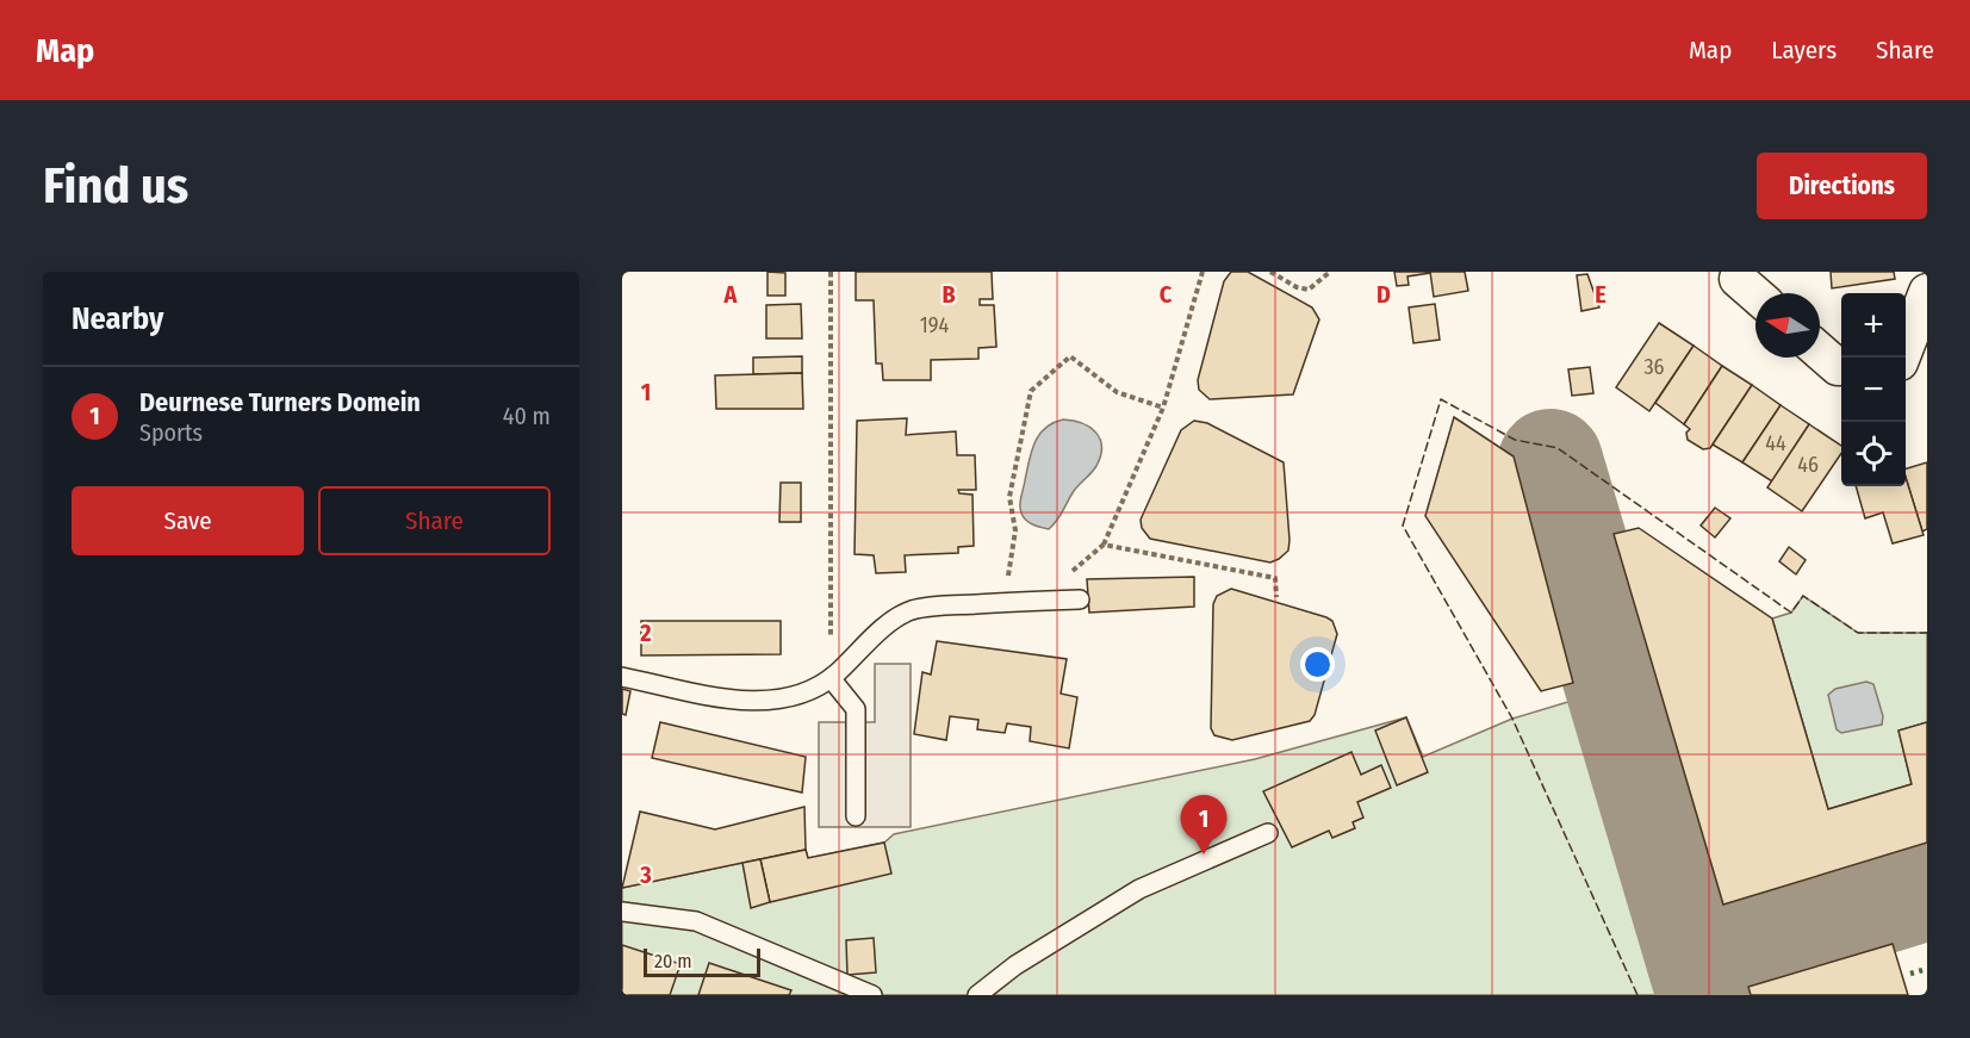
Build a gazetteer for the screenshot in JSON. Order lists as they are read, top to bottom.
{
  "house_numbers": [
    "194",
    "36",
    "44",
    "46"
  ],
  "scale_bar": "20 m",
  "north": "left",
  "page": {
    "header": "Map",
    "nav": ["Map", "Layers", "Share"],
    "buttons": [
      "Directions",
      ["Save", "Share"]
    ],
    "title": "Find us",
    "heading": "Nearby",
    "map_buttons": ["+", "−"],
    "list": [
      {
        "mark": "1",
        "name": "Deurnese Turners Domein",
        "note": "Sports",
        "value": "40 m"
      }
    ],
    "pins": "1",
    "scale": "20 m"
  },
  "grid": {
    "columns": [
      "A",
      "B",
      "C",
      "D",
      "E"
    ],
    "rows": ["1", "2", "3"]
  }
}
